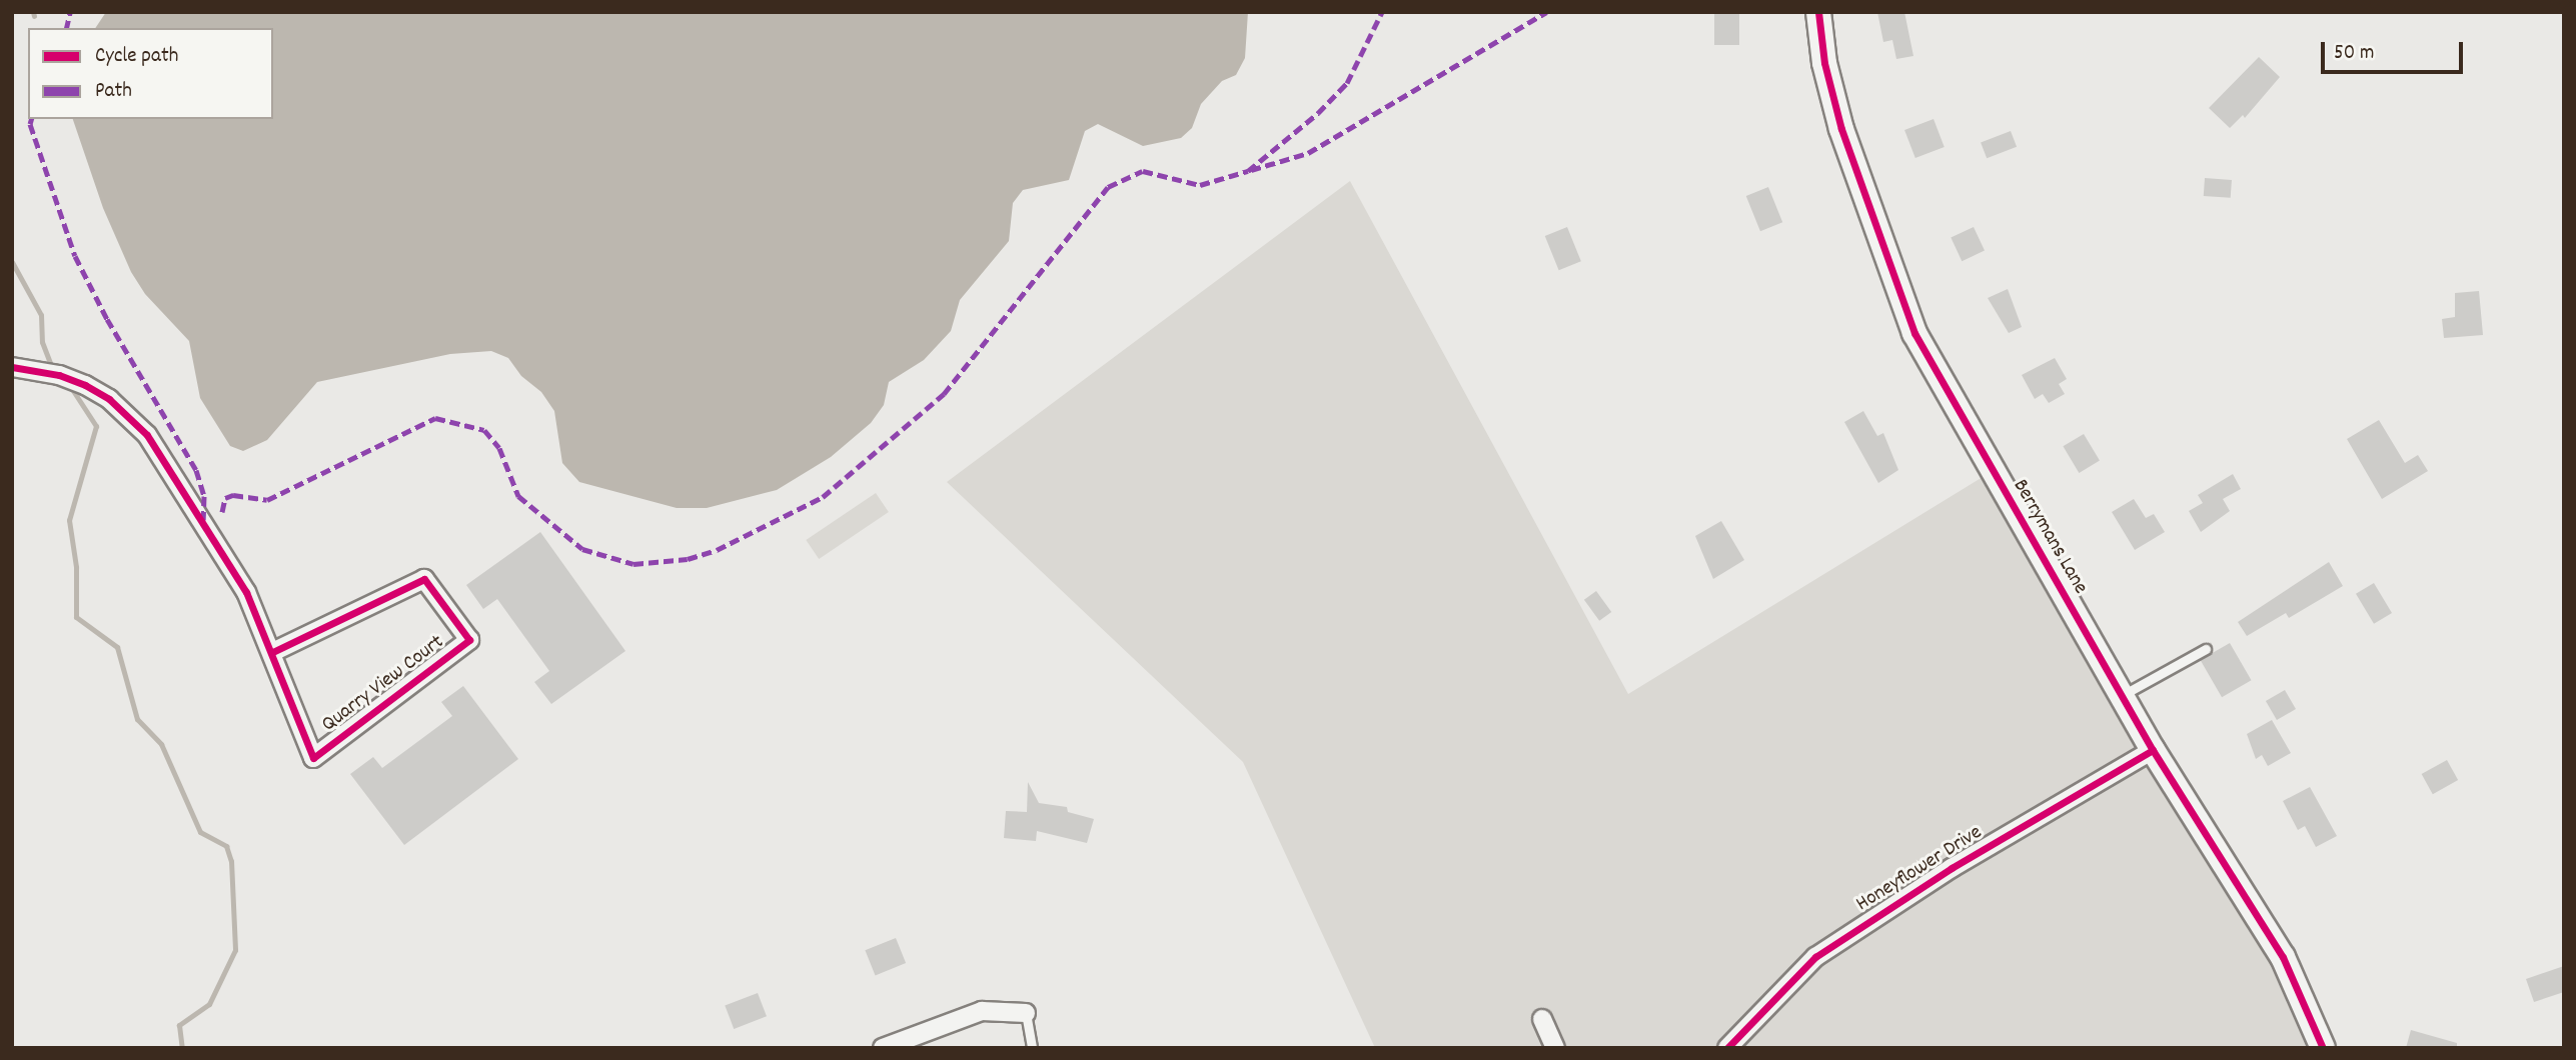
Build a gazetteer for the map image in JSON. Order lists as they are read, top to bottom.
{
  "streets": {
    "street": ["Berrymans Lane", "Quarry View Court", "Honeyflower Drive"]
  },
  "crossings": [
    ["Berrymans Lane", "Honeyflower Drive"]
  ],
  "legend": ["Cycle path", "Path"],
  "scale_bar": "50 m"
}
